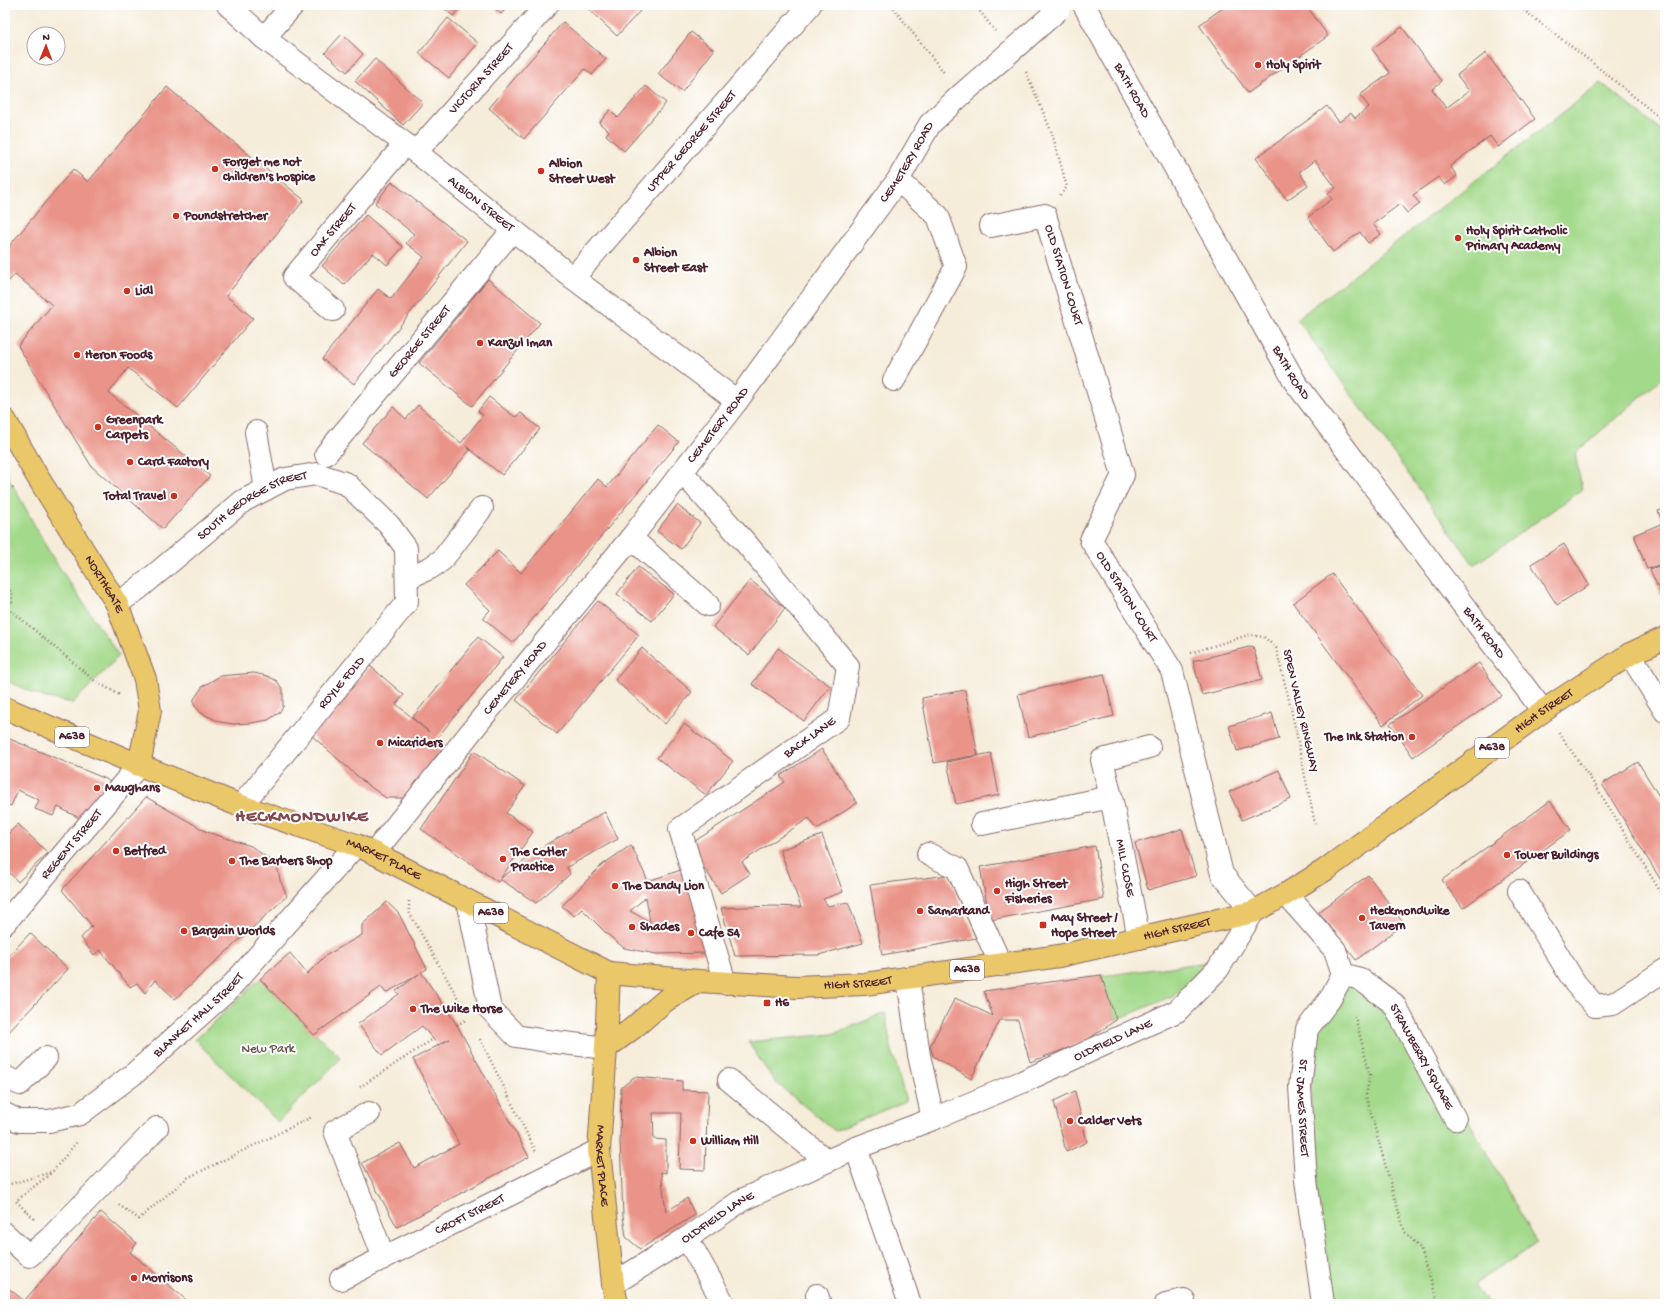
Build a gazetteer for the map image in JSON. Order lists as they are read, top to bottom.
{
  "streets": {
    "main road": [
      "NORTHGATE",
      "HIGH STREET",
      "A638",
      "MARKET PLACE"
    ],
    "street": [
      "VICTORIA STREET",
      "BATH ROAD",
      "UPPER GEORGE STREET",
      "CEMETERY ROAD",
      "ALBION STREET",
      "OAK STREET",
      "OLD STATION COURT",
      "GEORGE STREET",
      "SOUTH GEORGE STREET",
      "ROYLE FOLD",
      "BACK LANE",
      "REGENT STREET",
      "MILL CLOSE",
      "BLANKET HALL STREET",
      "OLDFIELD LANE",
      "STRAWBERRY SQUARE",
      "ST. JAMES STREET",
      "CROFT STREET"
    ],
    "path": ["SPEN VALLEY RINGWAY"]
  },
  "crossings": [
    ["VICTORIA STREET", "ALBION STREET"],
    ["VICTORIA STREET", "OAK STREET"],
    ["BATH ROAD", "HIGH STREET"],
    ["UPPER GEORGE STREET", "ALBION STREET"],
    ["CEMETERY ROAD", "ALBION STREET"],
    ["CEMETERY ROAD", "BACK LANE"],
    ["CEMETERY ROAD", "MARKET PLACE"],
    ["CEMETERY ROAD", "BLANKET HALL STREET"],
    ["ALBION STREET", "OAK STREET"],
    ["ALBION STREET", "GEORGE STREET"],
    ["OLD STATION COURT", "SPEN VALLEY RINGWAY"],
    ["OLD STATION COURT", "HIGH STREET"],
    ["OLD STATION COURT", "OLDFIELD LANE"],
    ["SOUTH GEORGE STREET", "NORTHGATE"],
    ["SOUTH GEORGE STREET", "ROYLE FOLD"],
    ["NORTHGATE", "A638"],
    ["NORTHGATE", "REGENT STREET"],
    ["NORTHGATE", "MARKET PLACE"],
    ["ROYLE FOLD", "MARKET PLACE"],
    ["HIGH STREET", "BACK LANE"],
    ["HIGH STREET", "MARKET PLACE"],
    ["HIGH STREET", "MILL CLOSE"],
    ["HIGH STREET", "OLDFIELD LANE"],
    ["A638", "REGENT STREET"],
    ["A638", "MARKET PLACE"],
    ["REGENT STREET", "MARKET PLACE"],
    ["MARKET PLACE", "BLANKET HALL STREET"],
    ["MARKET PLACE", "OLDFIELD LANE"],
    ["MARKET PLACE", "CROFT STREET"],
    ["STRAWBERRY SQUARE", "ST. JAMES STREET"]
  ],
  "districts": ["HECKMONDWIKE"],
  "parks": ["New Park"],
  "places": {
    "other": [
      "Holy Spirit",
      "Forget me not children's hospice",
      "Albion Street West",
      "Poundstretcher",
      "Holy Spirit Catholic Primary Academy",
      "Albion Street East",
      "Lidl",
      "Kanzul Iman",
      "Heron Foods",
      "Greenpark Carpets",
      "Card Factory",
      "Total Travel",
      "The Ink Station",
      "Micariders",
      "Maughans",
      "Betfred",
      "Tower Buildings",
      "The Cotler Practice",
      "The Barbers Shop",
      "The Dandy Lion",
      "High Street Fisheries",
      "Samarkand",
      "Heckmondwike Tavern",
      "Shades",
      "Bargain Worlds",
      "Cafe 54",
      "The Wike Horse",
      "Calder Vets",
      "William Hill",
      "Morrisons"
    ],
    "transit": ["May Street / Hope Street", "H6"]
  },
  "north": "top"
}
